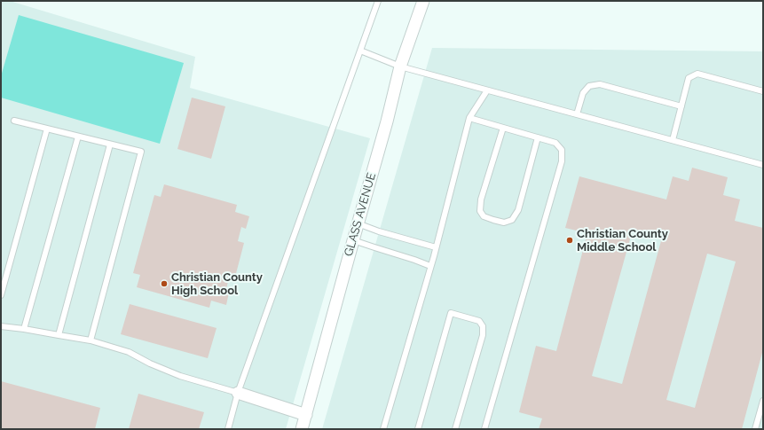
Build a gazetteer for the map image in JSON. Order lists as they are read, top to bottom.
{
  "streets": {
    "street": ["GLASS AVENUE"]
  },
  "places": ["Christian County Middle School", "Christian County High School"]
}
